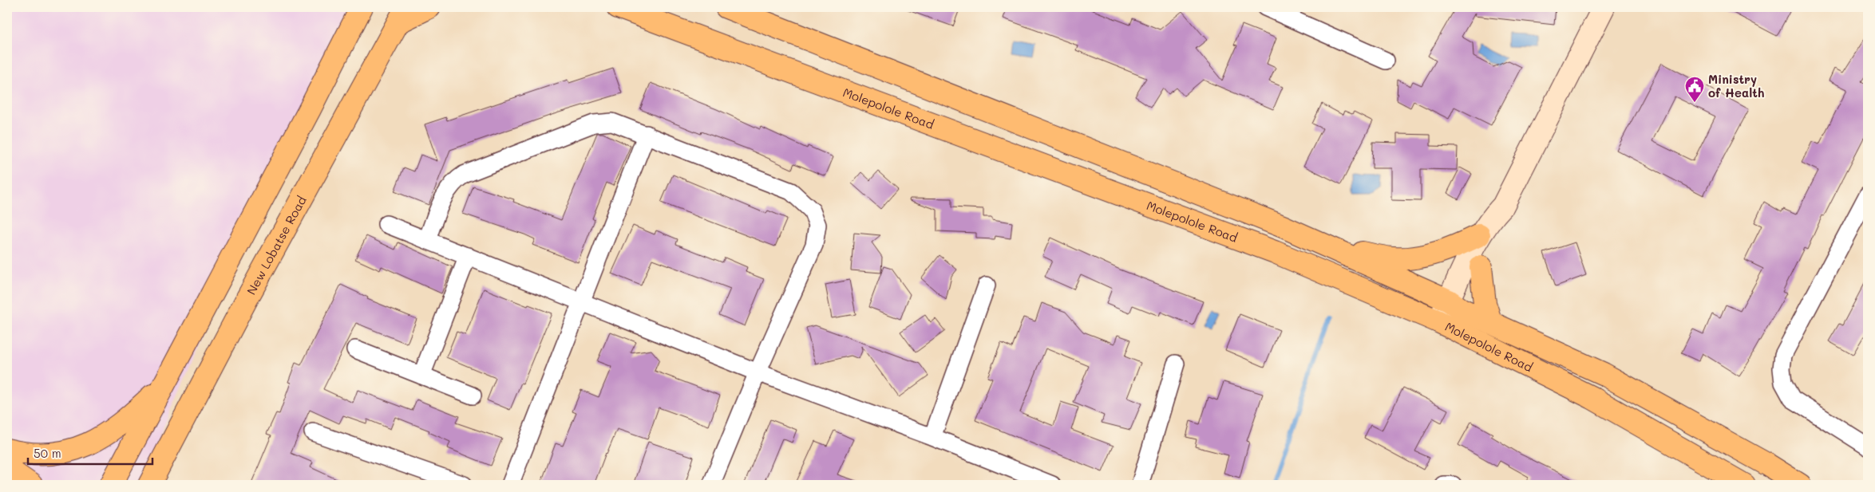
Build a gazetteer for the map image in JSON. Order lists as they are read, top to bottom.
{
  "streets": {
    "main road": ["Molepolole Road", "New Lobatse Road"]
  },
  "places": {
    "public building": ["Ministry of Health"]
  },
  "scale_bar": "50 m"
}
